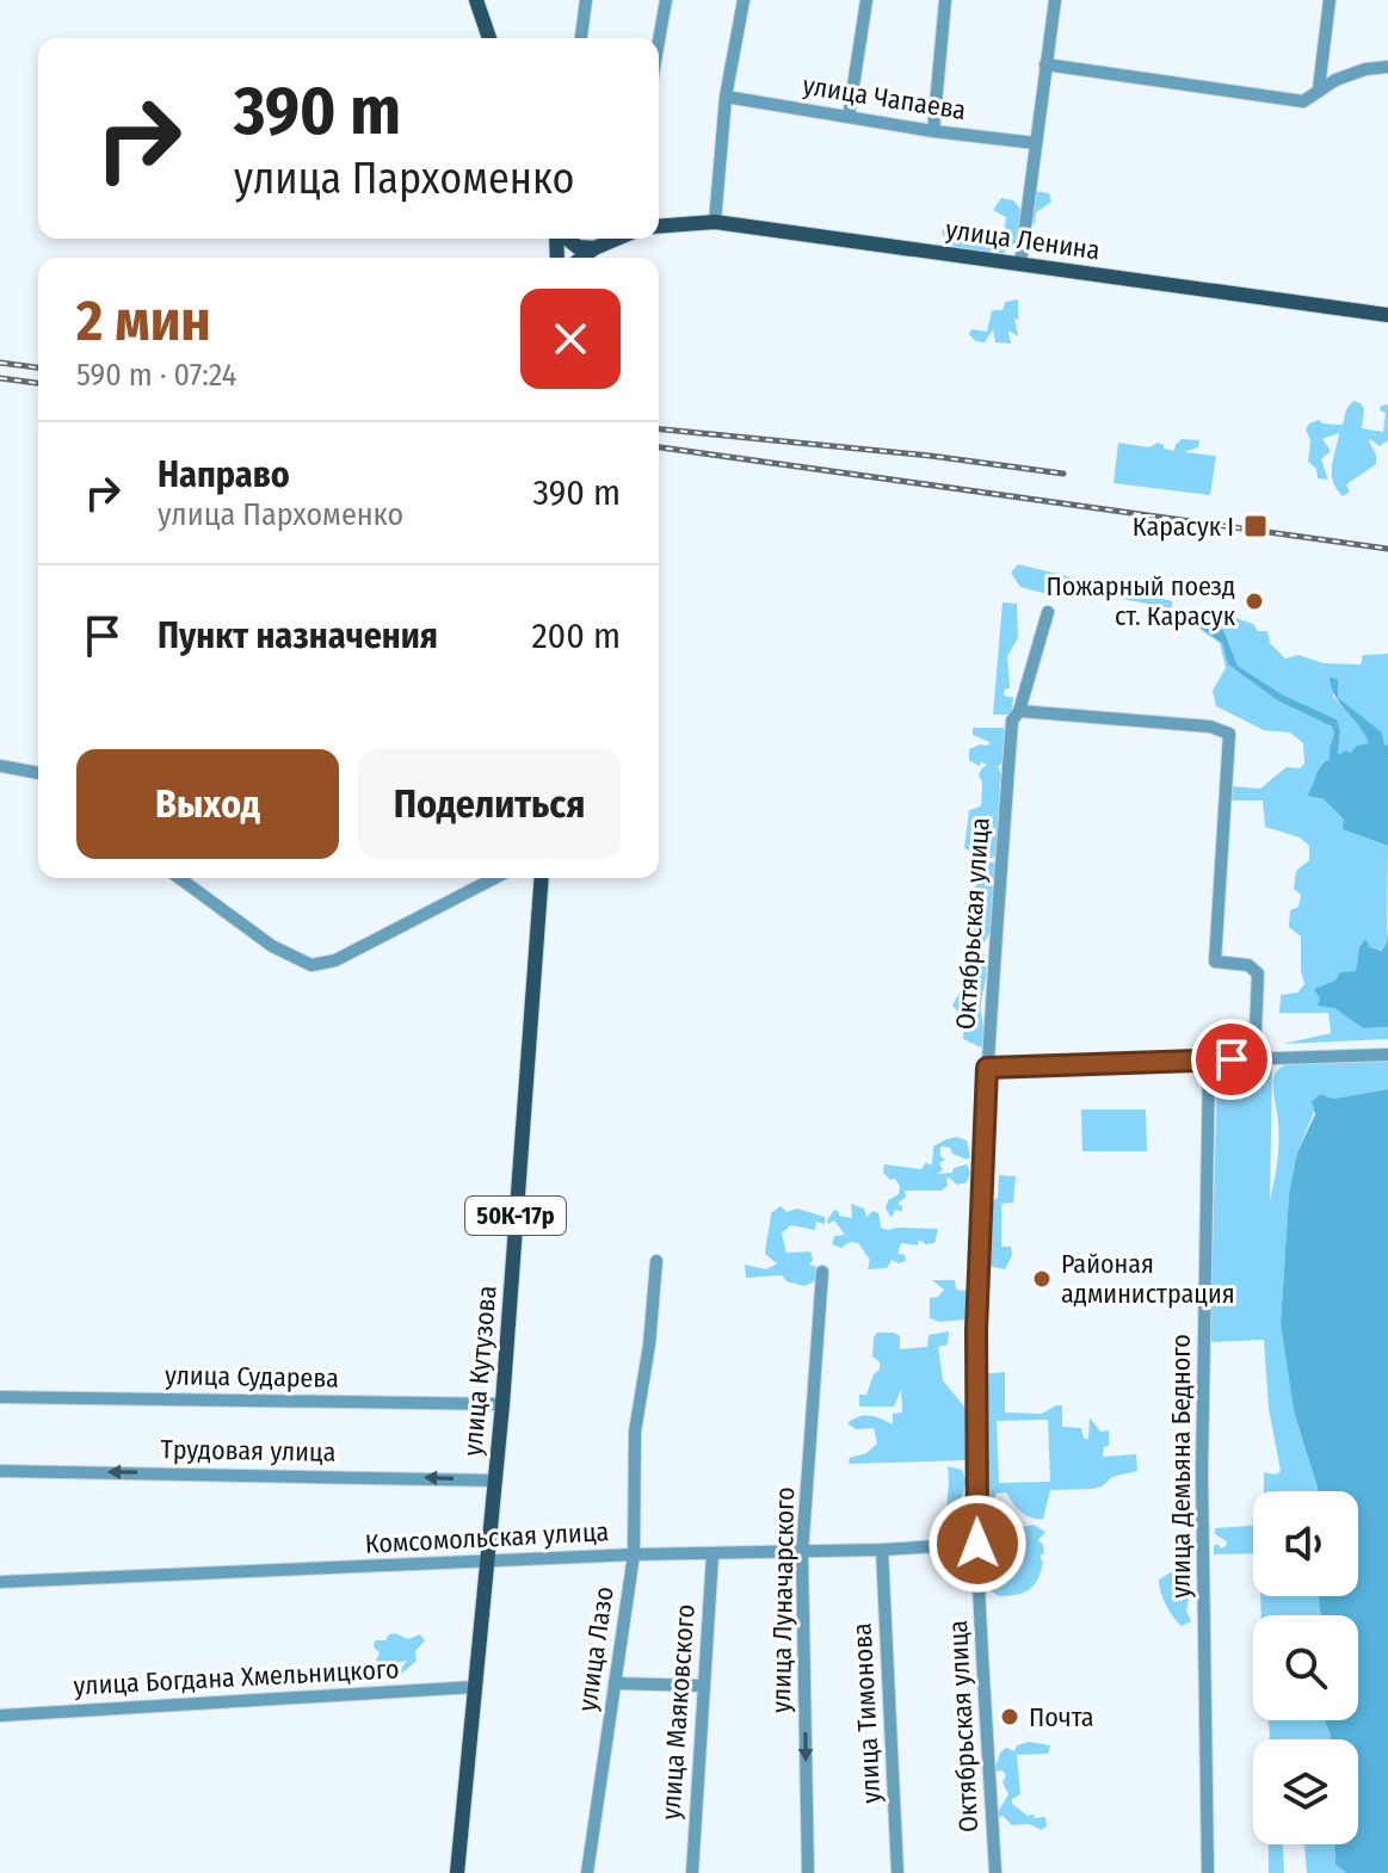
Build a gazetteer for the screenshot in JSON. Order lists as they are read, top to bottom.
{
  "streets": {
    "main road": ["улица Ленина", "50К-17р", "улица Кутузова"],
    "street": [
      "улица Чапаева",
      "Октябрьская улица",
      "улица Сударева",
      "Трудовая улица",
      "улица Демьяна Бедного",
      "Комсомольская улица",
      "улица Луначарского",
      "улица Лазо",
      "улица Богдана Хмельницкого",
      "улица Маяковского",
      "улица Тимонова"
    ]
  },
  "crossings": [
    ["Октябрьская улица", "Комсомольская улица"],
    ["улица Кутузова", "улица Сударева"],
    ["улица Кутузова", "Трудовая улица"],
    ["улица Кутузова", "Комсомольская улица"],
    ["улица Кутузова", "улица Богдана Хмельницкого"],
    ["Комсомольская улица", "улица Луначарского"],
    ["Комсомольская улица", "улица Лазо"],
    ["Комсомольская улица", "улица Маяковского"],
    ["Комсомольская улица", "улица Тимонова"]
  ],
  "one_way": ["Трудовая улица", "улица Луначарского"],
  "places": {
    "transit": ["Карасук I"],
    "other": ["Пожарный поезд ст. Карасук", "Районая администрация", "Почта"]
  },
  "page": {
    "turn": ["390 m", "улица Пархоменко"],
    "heading": ["2 мин", "590 m · 07:24"],
    "list": [
      {
        "name": "Направо",
        "note": "улица Пархоменко",
        "value": "390 m"
      },
      {
        "name": "Пункт назначения",
        "value": "200 m"
      }
    ],
    "buttons": ["Выход", "Поделиться"]
  }
}
